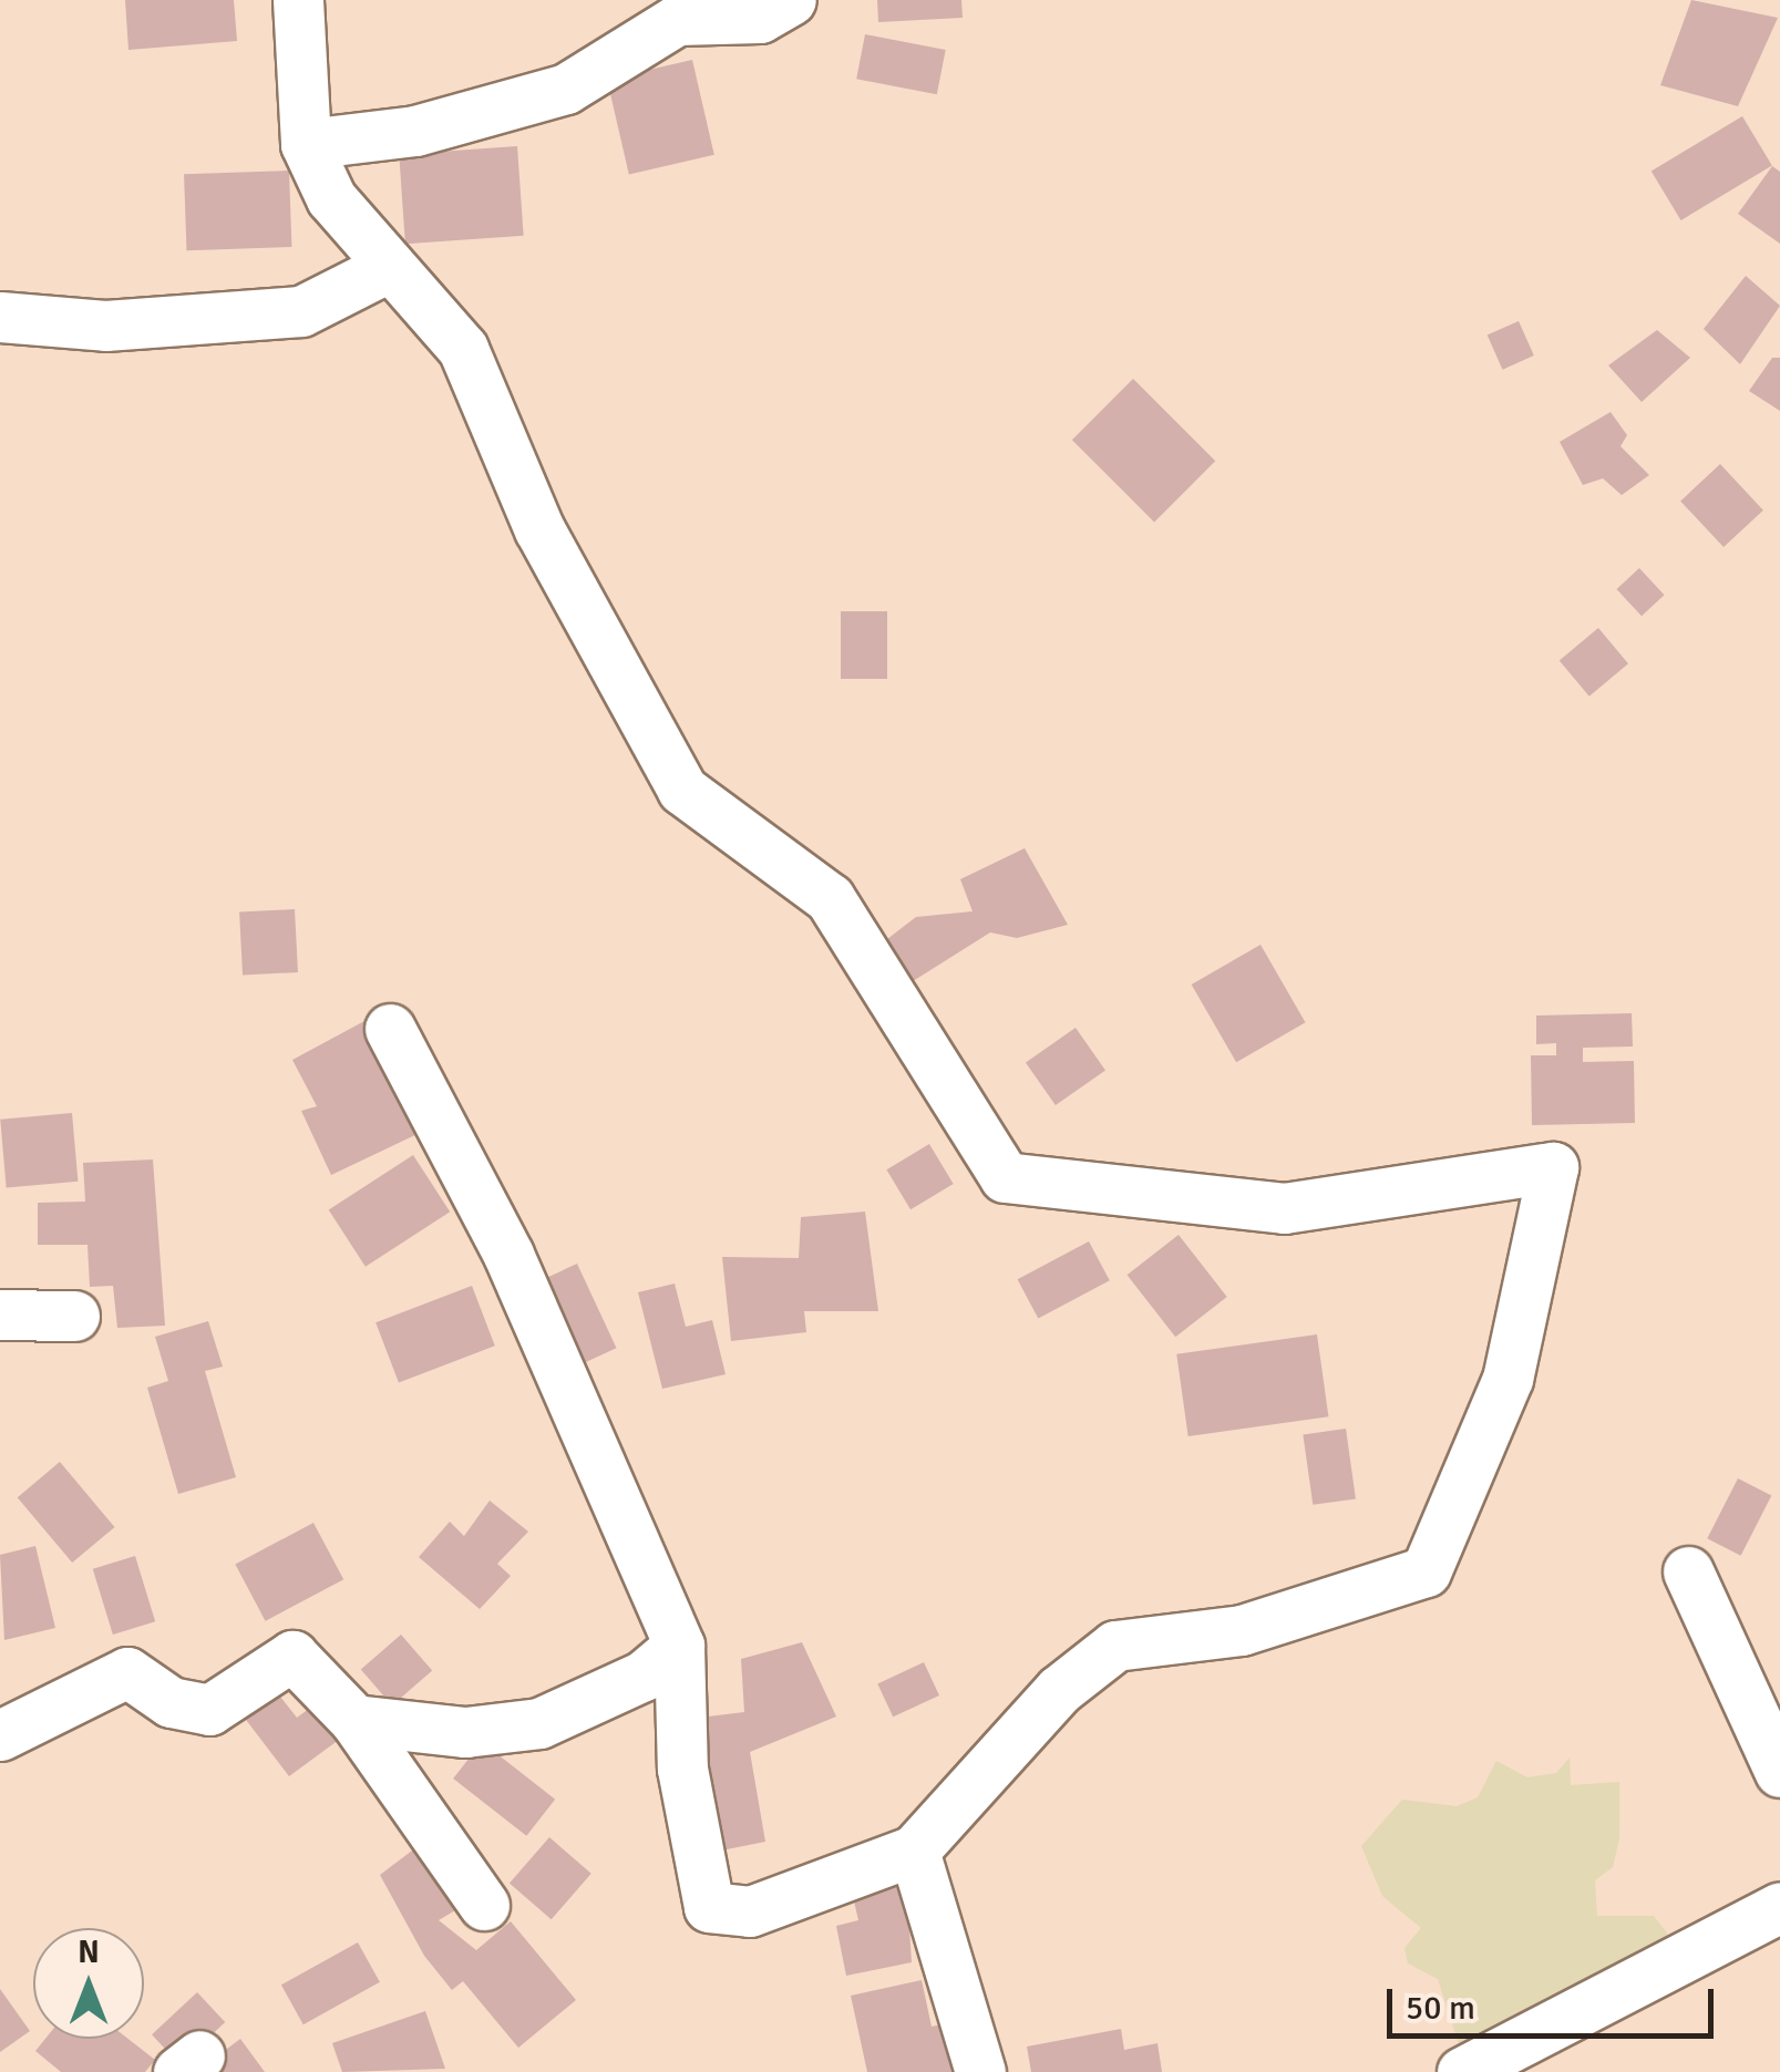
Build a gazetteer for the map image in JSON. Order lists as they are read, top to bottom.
{
  "scale_bar": "50 m",
  "north": "top"
}
